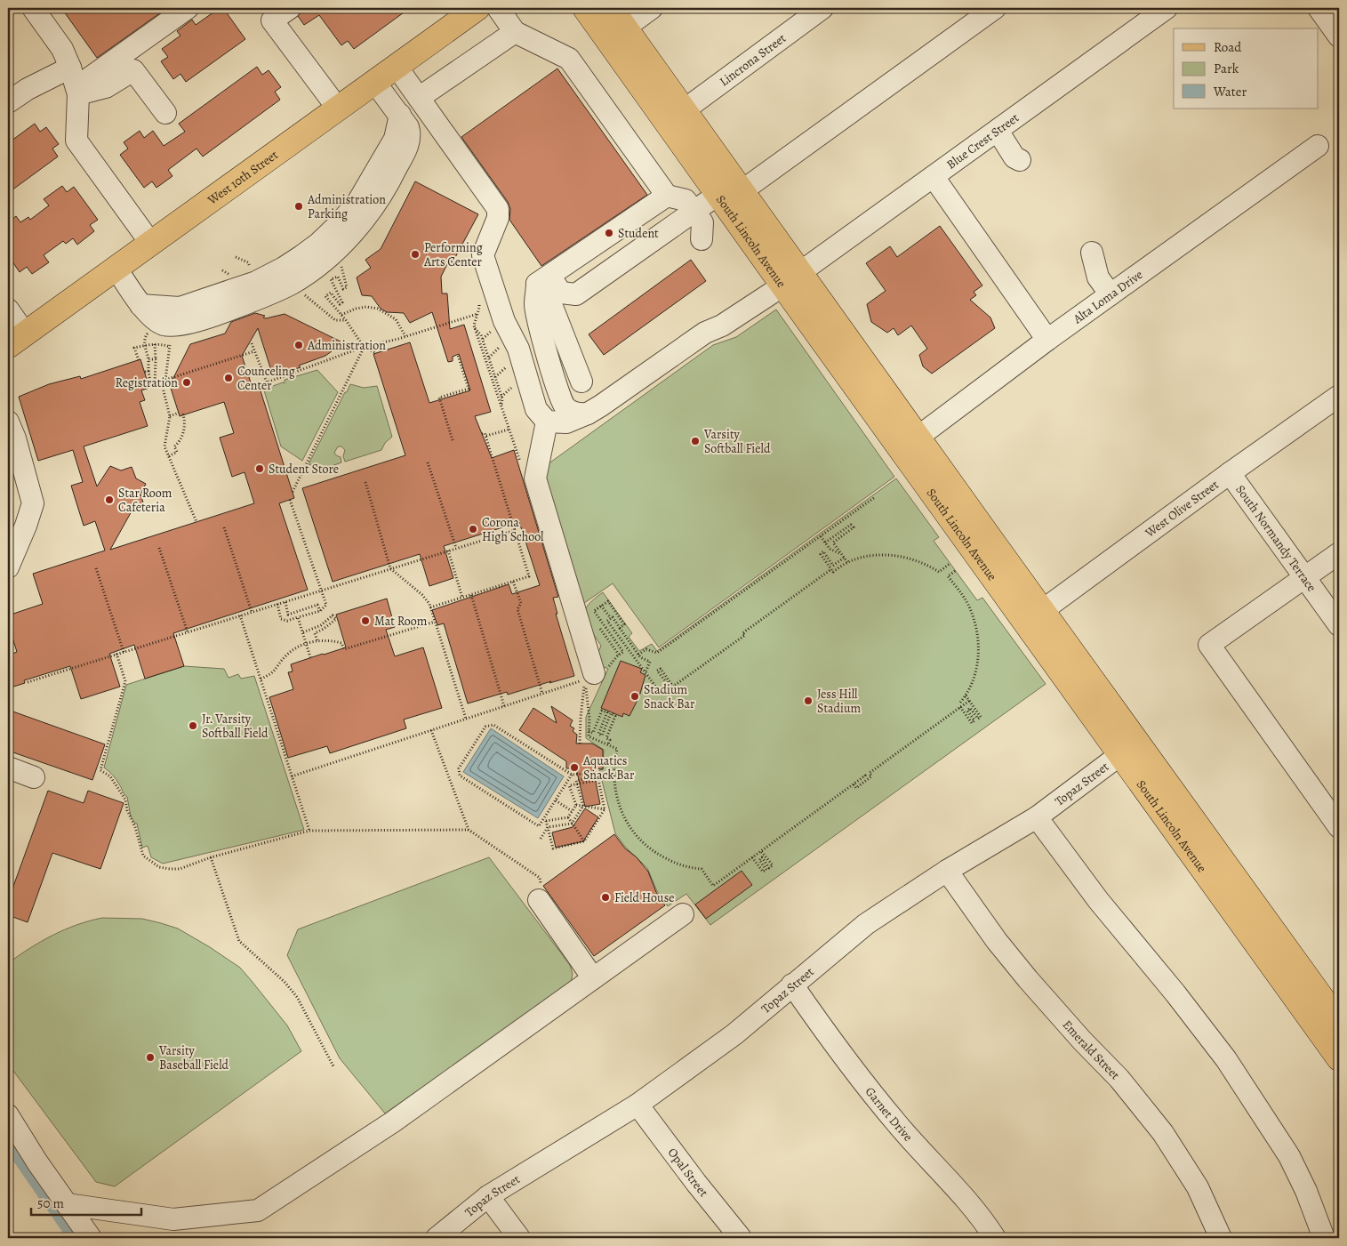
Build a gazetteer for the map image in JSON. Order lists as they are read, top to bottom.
{
  "streets": {
    "main road": ["West 10th Street", "South Lincoln Avenue"],
    "street": [
      "Lincrona Street",
      "Blue Crest Street",
      "Alta Loma Drive",
      "West Olive Street",
      "South Normandy Terrace",
      "Topaz Street",
      "Emerald Street",
      "Garnet Drive",
      "Opal Street"
    ]
  },
  "crossings": [
    ["Lincrona Street", "South Lincoln Avenue"],
    ["Blue Crest Street", "South Lincoln Avenue"],
    ["South Lincoln Avenue", "Alta Loma Drive"],
    ["South Lincoln Avenue", "West Olive Street"],
    ["South Lincoln Avenue", "Topaz Street"],
    ["West Olive Street", "South Normandy Terrace"],
    ["Topaz Street", "Emerald Street"],
    ["Topaz Street", "Garnet Drive"],
    ["Topaz Street", "Opal Street"]
  ],
  "places": [
    "Administration Parking",
    "Student",
    "Performing Arts Center",
    "Administration",
    "Counceling Center",
    "Registration",
    "Varsity Softball Field",
    "Student Store",
    "Star Room Cafeteria",
    "Corona High School",
    "Mat Room",
    "Stadium Snack Bar",
    "Jess Hill Stadium",
    "Jr. Varsity Softball Field",
    "Aquatics Snack Bar",
    "Field House",
    "Varsity Baseball Field"
  ],
  "legend": ["Road", "Park", "Water"],
  "scale_bar": "50 m"
}
